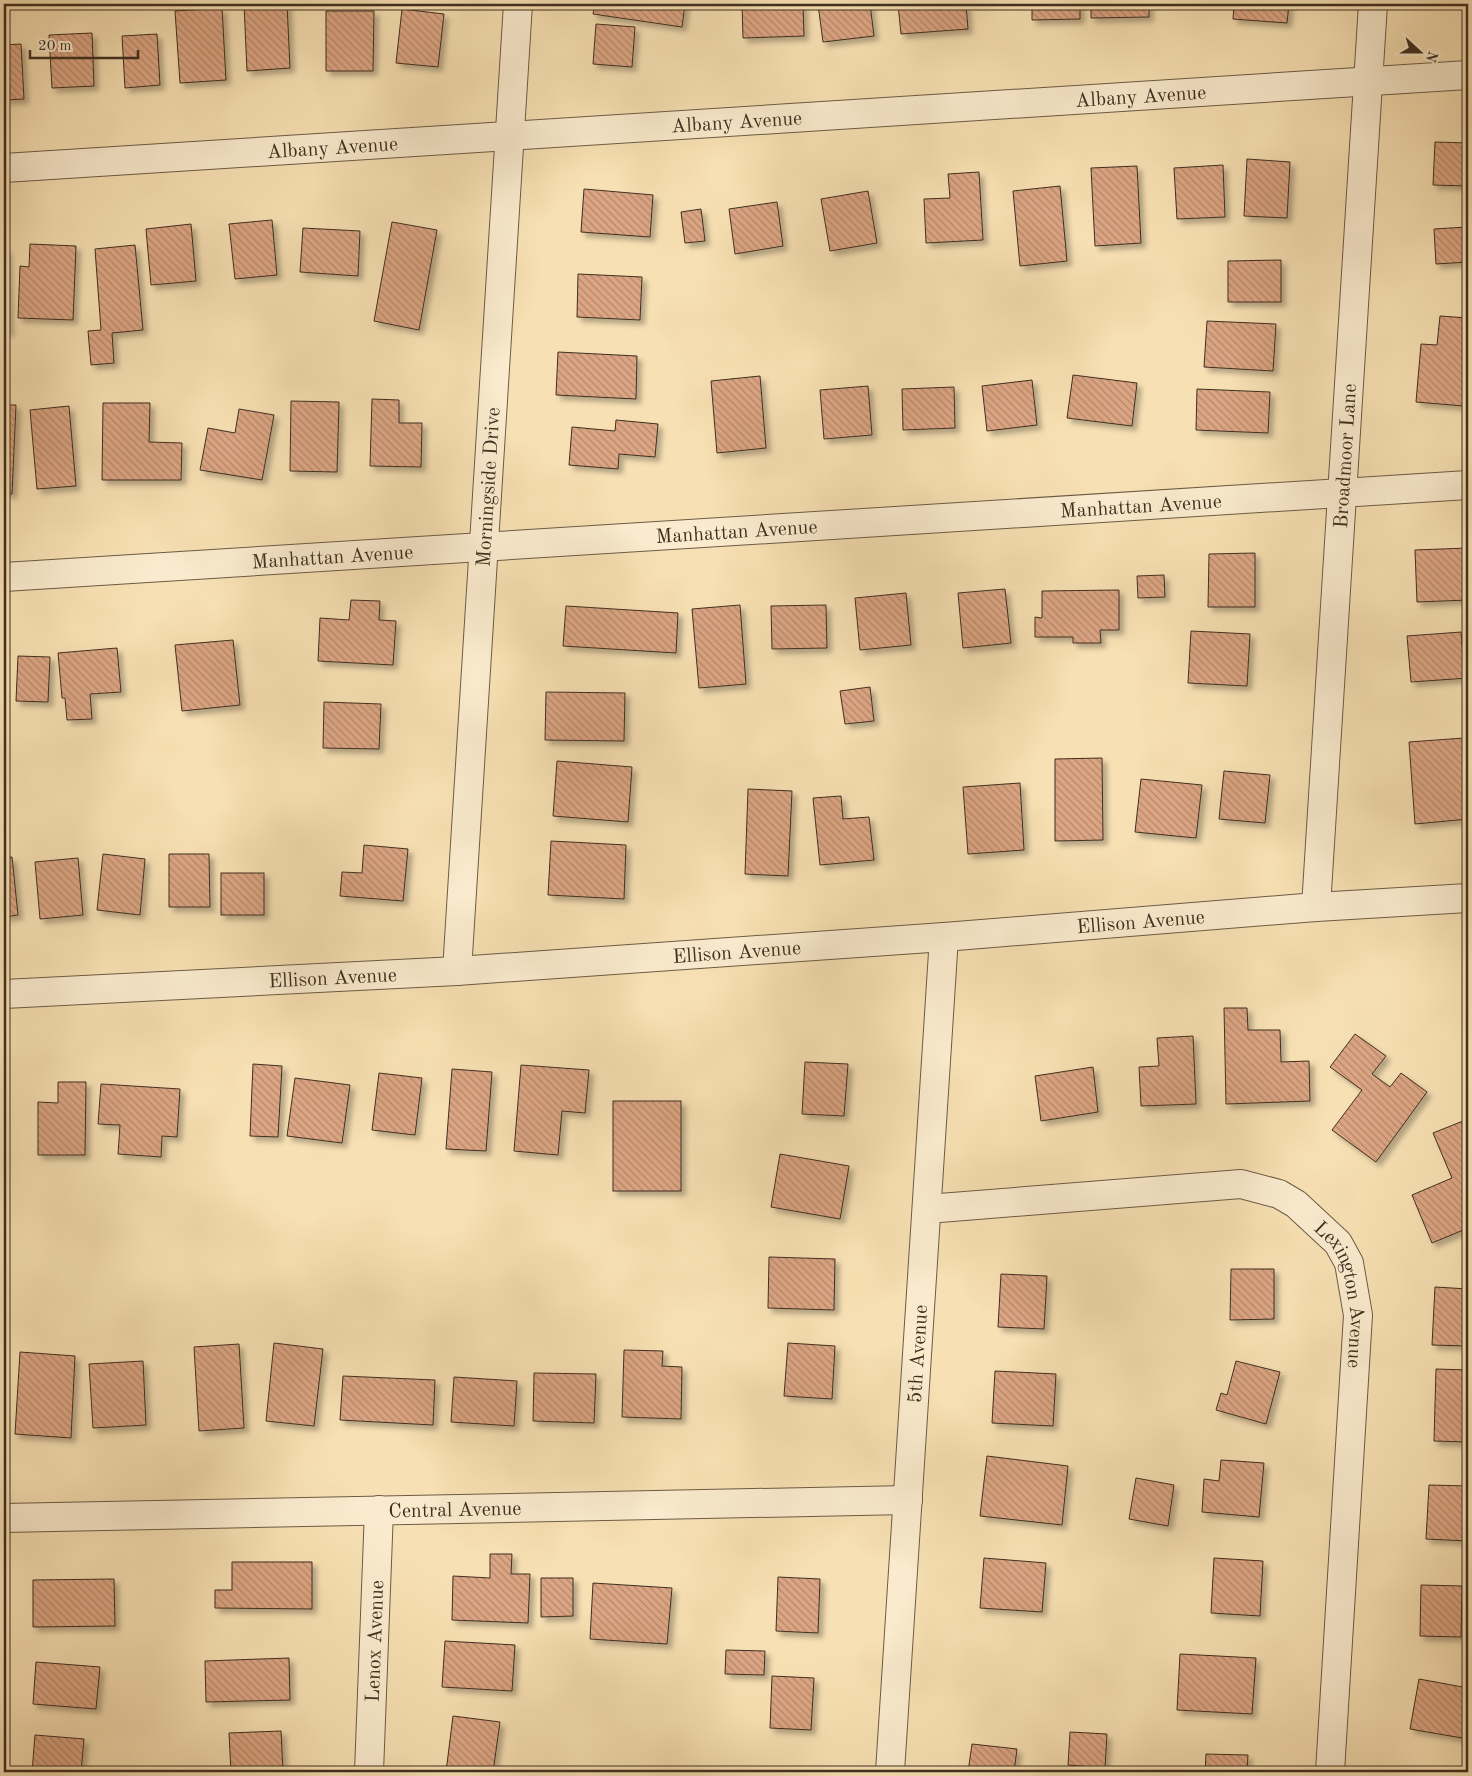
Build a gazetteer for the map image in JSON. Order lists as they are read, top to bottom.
{
  "streets": {
    "street": [
      "Albany Avenue",
      "Broadmoor Lane",
      "Morningside Drive",
      "Manhattan Avenue",
      "Ellison Avenue",
      "Lexington Avenue",
      "5th Avenue",
      "Central Avenue",
      "Lenox Avenue"
    ]
  },
  "crossings": [
    ["Albany Avenue", "Broadmoor Lane"],
    ["Albany Avenue", "Morningside Drive"],
    ["Broadmoor Lane", "Manhattan Avenue"],
    ["Broadmoor Lane", "Ellison Avenue"],
    ["Morningside Drive", "Manhattan Avenue"],
    ["Morningside Drive", "Ellison Avenue"],
    ["Ellison Avenue", "5th Avenue"],
    ["Lexington Avenue", "5th Avenue"],
    ["5th Avenue", "Central Avenue"],
    ["Central Avenue", "Lenox Avenue"]
  ],
  "scale_bar": "20 m",
  "north": "right"
}
